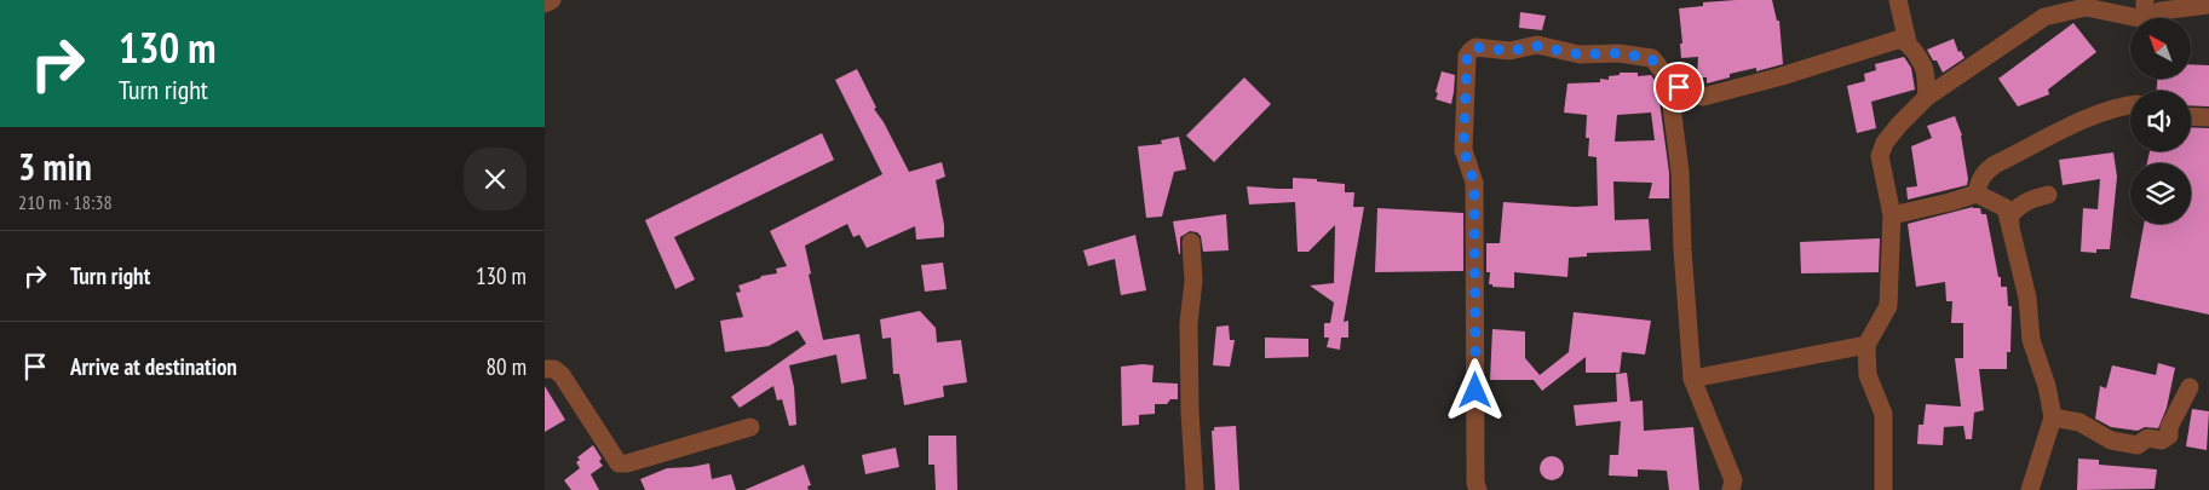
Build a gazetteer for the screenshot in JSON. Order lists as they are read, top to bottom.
{
  "north": "top left",
  "page": {
    "turn": ["130 m", "Turn right"],
    "heading": ["3 min", "210 m · 18:38"],
    "list": [
      {
        "name": "Turn right",
        "value": "130 m"
      },
      {
        "name": "Arrive at destination",
        "value": "80 m"
      }
    ]
  }
}
